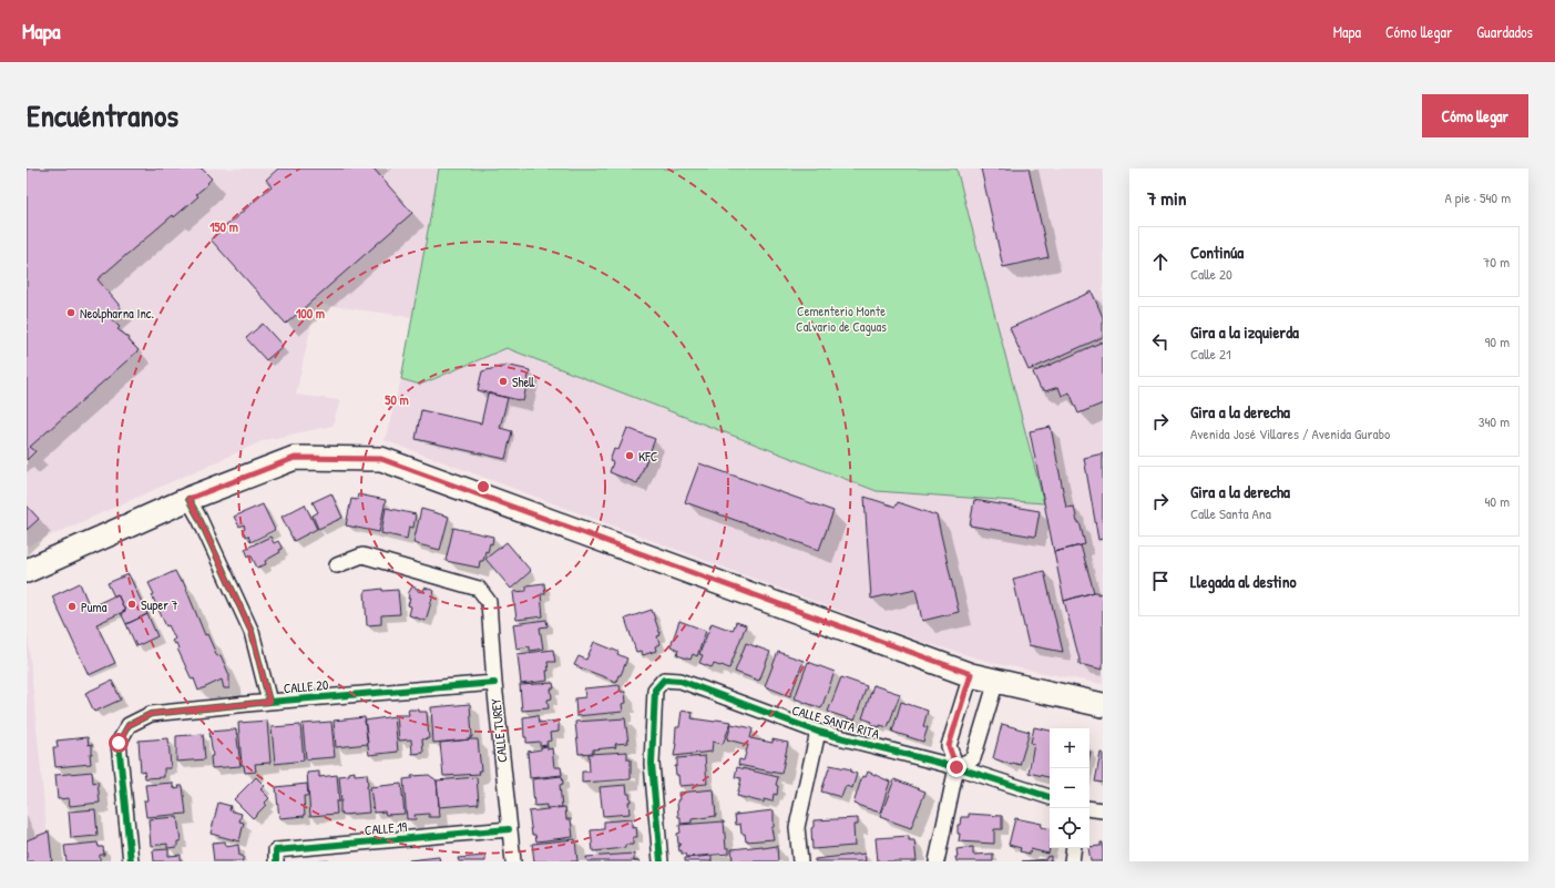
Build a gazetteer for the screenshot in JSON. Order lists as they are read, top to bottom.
{
  "streets": {
    "street": [
      "CALLE 20",
      "CALLE SANTA RITA",
      "CALLE TUREY",
      "CALLE 19"
    ]
  },
  "crossings": [
    ["CALLE 20", "CALLE TUREY"],
    ["CALLE TUREY", "CALLE 19"]
  ],
  "parks": ["Cementerio Monte Calvario de Caguas"],
  "places": [
    "Neolpharna Inc.",
    "Shell",
    "KFC",
    "Super 7",
    "Puma"
  ],
  "page": {
    "header": "Mapa",
    "nav": ["Mapa", "Cómo llegar", "Guardados"],
    "title": "Encuéntranos",
    "buttons": "Cómo llegar",
    "heading": ["7 min", "A pie · 540 m"],
    "list": [
      ["Continúa", "Calle 20", "70 m"],
      ["Gira a la izquierda", "Calle 21", "90 m"],
      ["Gira a la derecha", "Avenida José Villares / Avenida Gurabo", "340 m"],
      ["Gira a la derecha", "Calle Santa Ana", "40 m"],
      "Llegada al destino"
    ],
    "map_buttons": ["+", "−"]
  },
  "rings": ["150 m", "100 m", "50 m"]
}
